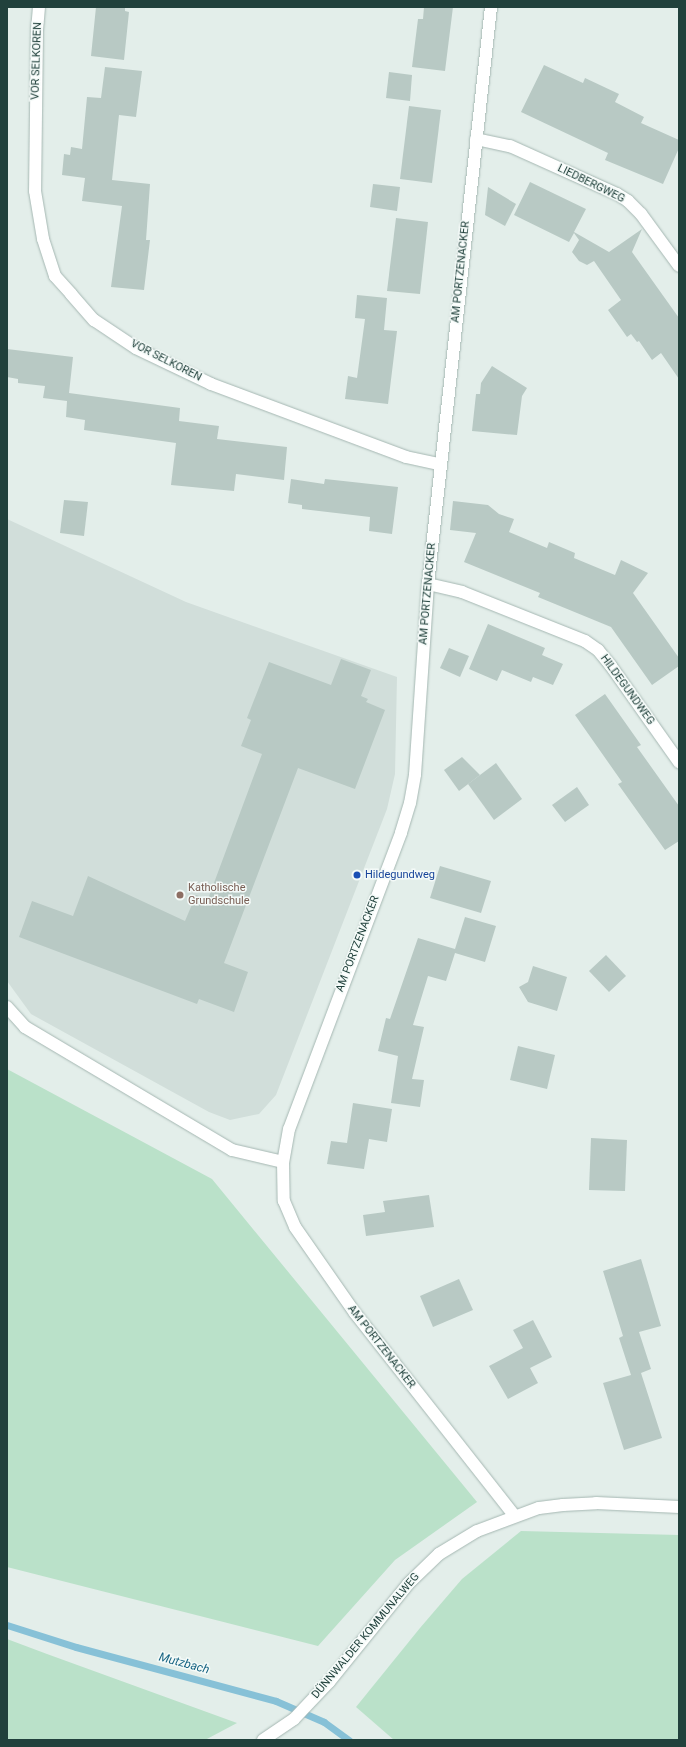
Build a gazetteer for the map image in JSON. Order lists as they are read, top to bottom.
{
  "streets": {
    "street": [
      "VOR SELKOREN",
      "LIEDBERGWEG",
      "AM PORTZENACKER",
      "HILDEGUNDWEG",
      "DÜNNWALDER KOMMUNALWEG"
    ]
  },
  "crossings": [
    ["VOR SELKOREN", "AM PORTZENACKER"],
    ["LIEDBERGWEG", "AM PORTZENACKER"],
    ["AM PORTZENACKER", "HILDEGUNDWEG"],
    ["AM PORTZENACKER", "DÜNNWALDER KOMMUNALWEG"]
  ],
  "water": ["Mutzbach"],
  "places": ["Hildegundweg", "Katholische Grundschule"]
}
